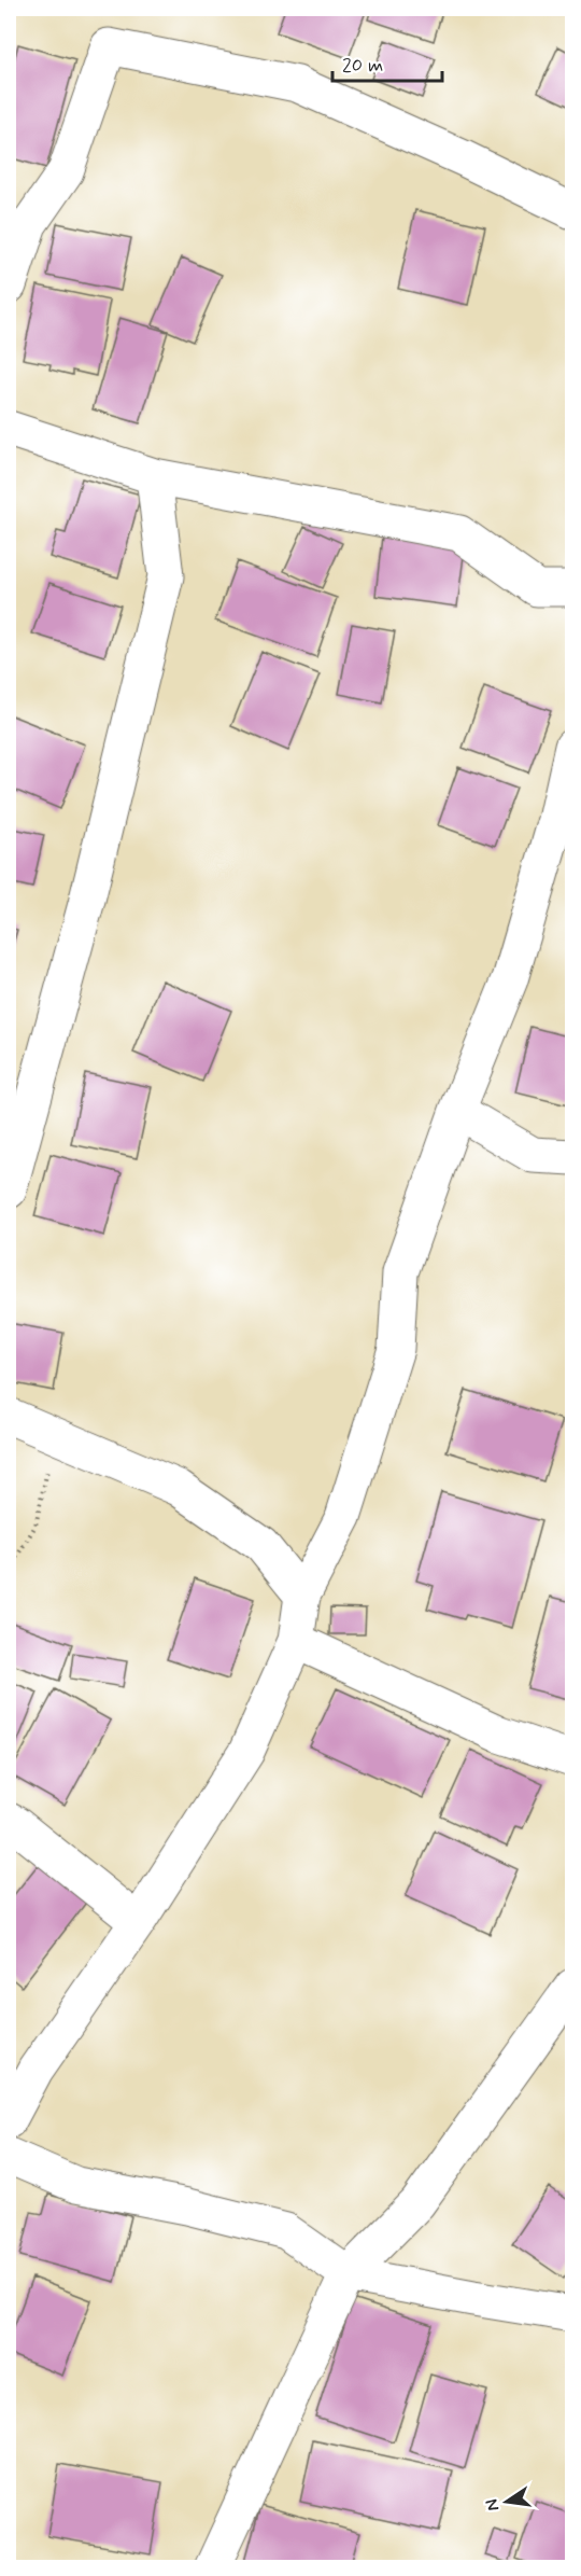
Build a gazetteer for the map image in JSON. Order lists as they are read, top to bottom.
{
  "scale_bar": "20 m",
  "north": "left"
}
